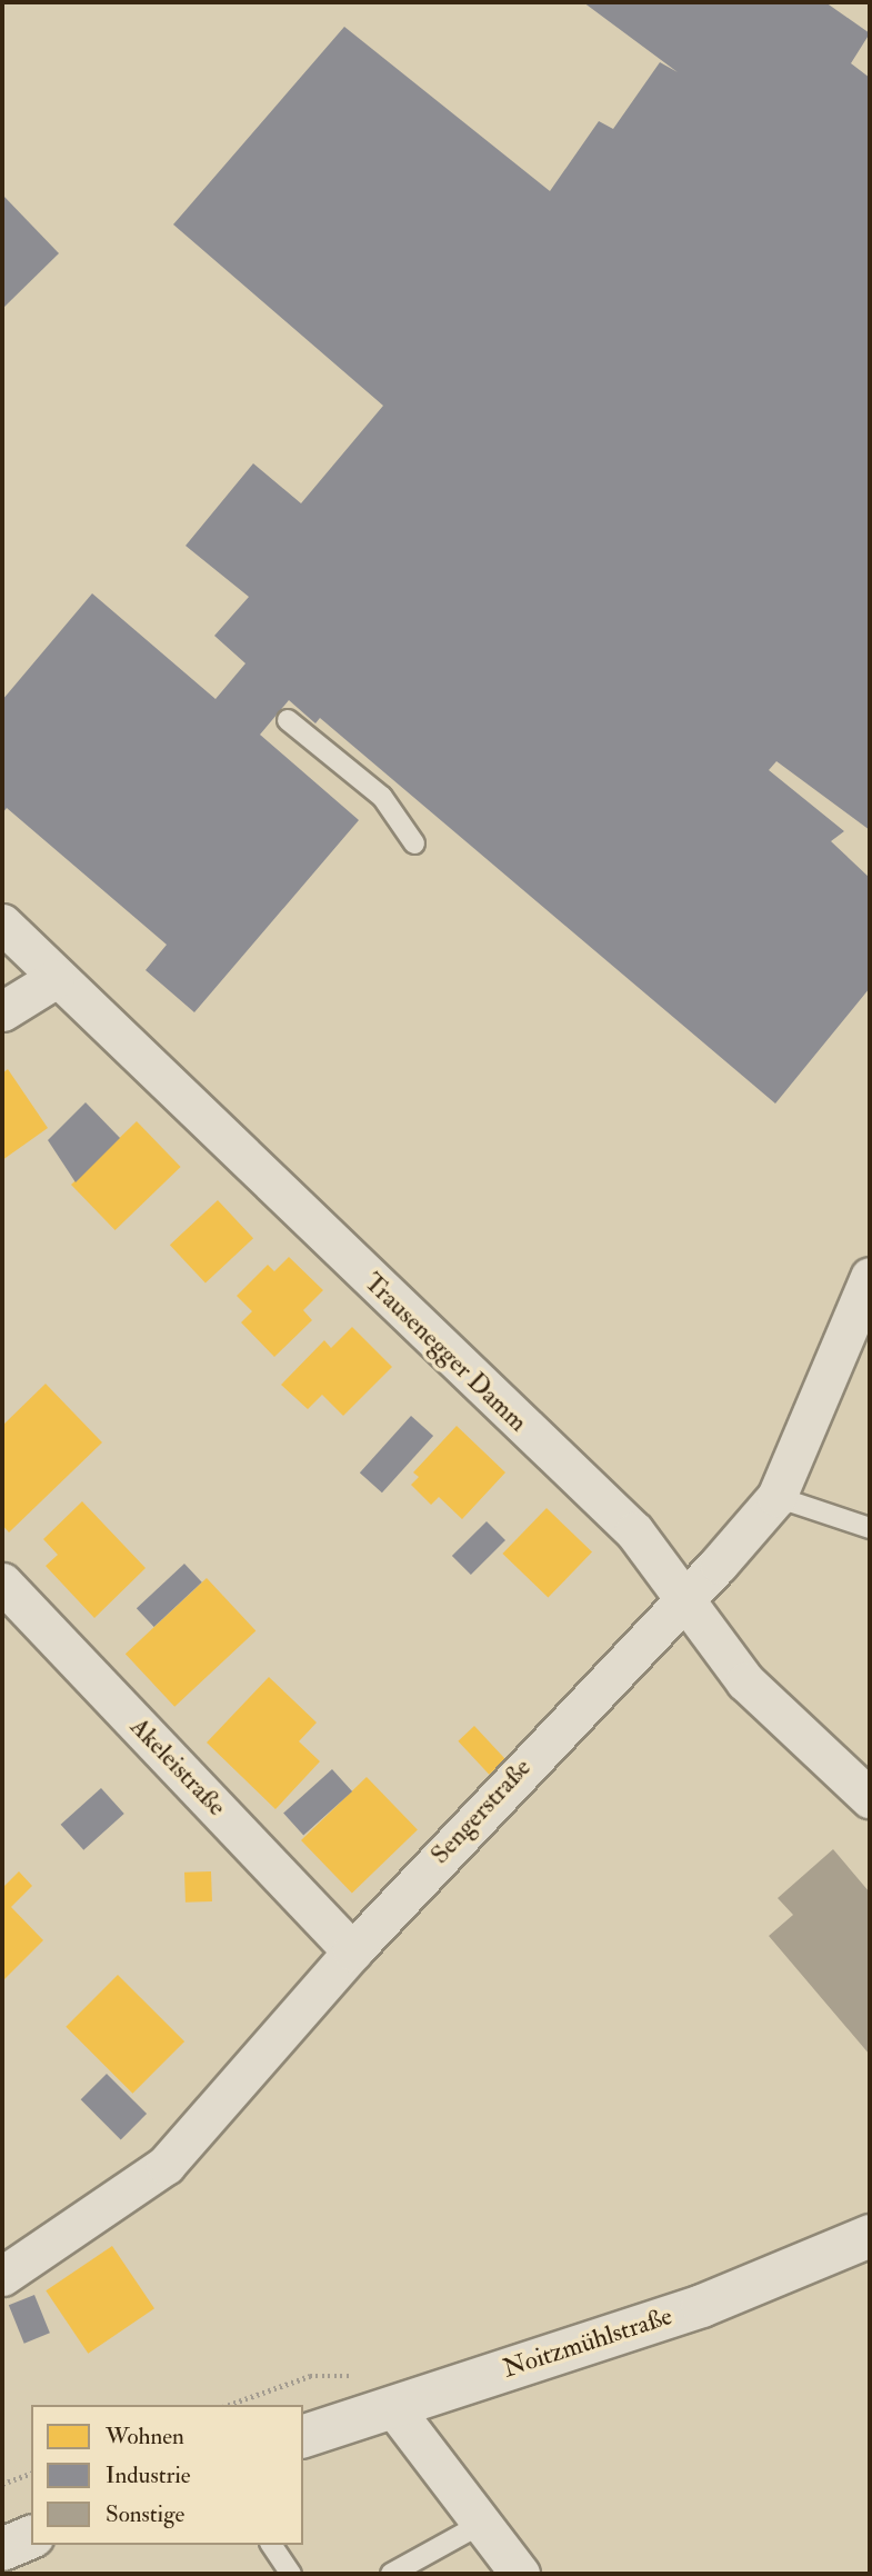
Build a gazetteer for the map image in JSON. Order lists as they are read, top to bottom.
{
  "streets": {
    "main road": ["Noitzmühlstraße"],
    "street": ["Trausenegger Damm", "Akeleistraße", "Sengerstraße"]
  },
  "crossings": [
    ["Trausenegger Damm", "Sengerstraße"],
    ["Akeleistraße", "Sengerstraße"]
  ],
  "legend": ["Wohnen", "Industrie", "Sonstige"]
}
